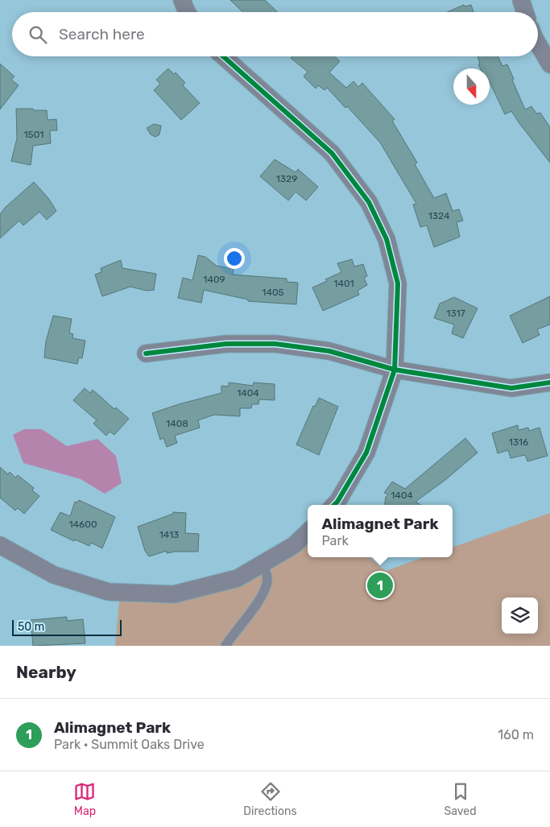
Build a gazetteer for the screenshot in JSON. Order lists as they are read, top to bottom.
{
  "house_numbers": [
    "1501",
    "1329",
    "1324",
    "1409",
    "1401",
    "1405",
    "1317",
    "1404",
    "1408",
    "1316",
    "1404",
    "14600",
    "1413"
  ],
  "scale_bar": "50 m",
  "north": "bottom",
  "page": {
    "search": "Search here",
    "popup": ["Alimagnet Park", "Park"],
    "pins": "1",
    "scale": "50 m",
    "heading": "Nearby",
    "list": [
      {
        "mark": "1",
        "name": "Alimagnet Park",
        "note": "Park · Summit Oaks Drive",
        "value": "160 m"
      }
    ],
    "nav": ["Map", "Directions", "Saved"]
  }
}
